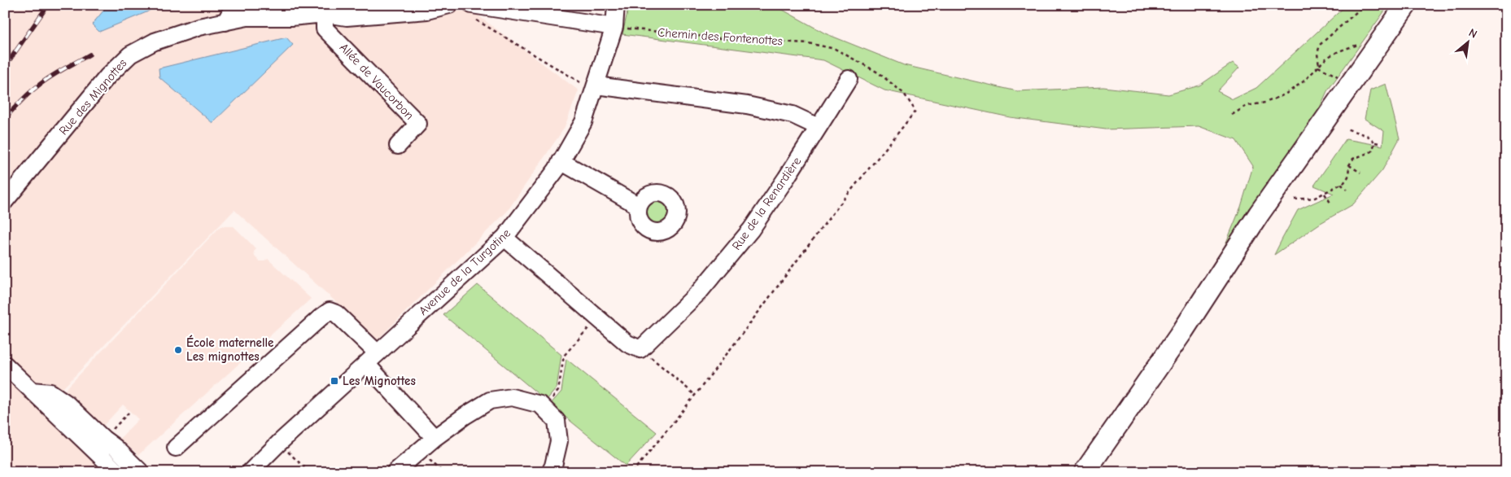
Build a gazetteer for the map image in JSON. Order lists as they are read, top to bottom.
{
  "streets": {
    "street": [
      "Allée de Vaucorbon",
      "Rue des Mignottes",
      "Rue de la Renardière",
      "Avenue de la Turgotine"
    ],
    "path": ["Chemin des Fontenottes"]
  },
  "crossings": [
    ["Chemin des Fontenottes", "Avenue de la Turgotine"],
    ["Allée de Vaucorbon", "Rue des Mignottes"]
  ],
  "places": {
    "other": ["École maternelle Les mignottes"],
    "transit": ["Les Mignottes"]
  },
  "north": "top right"
}
